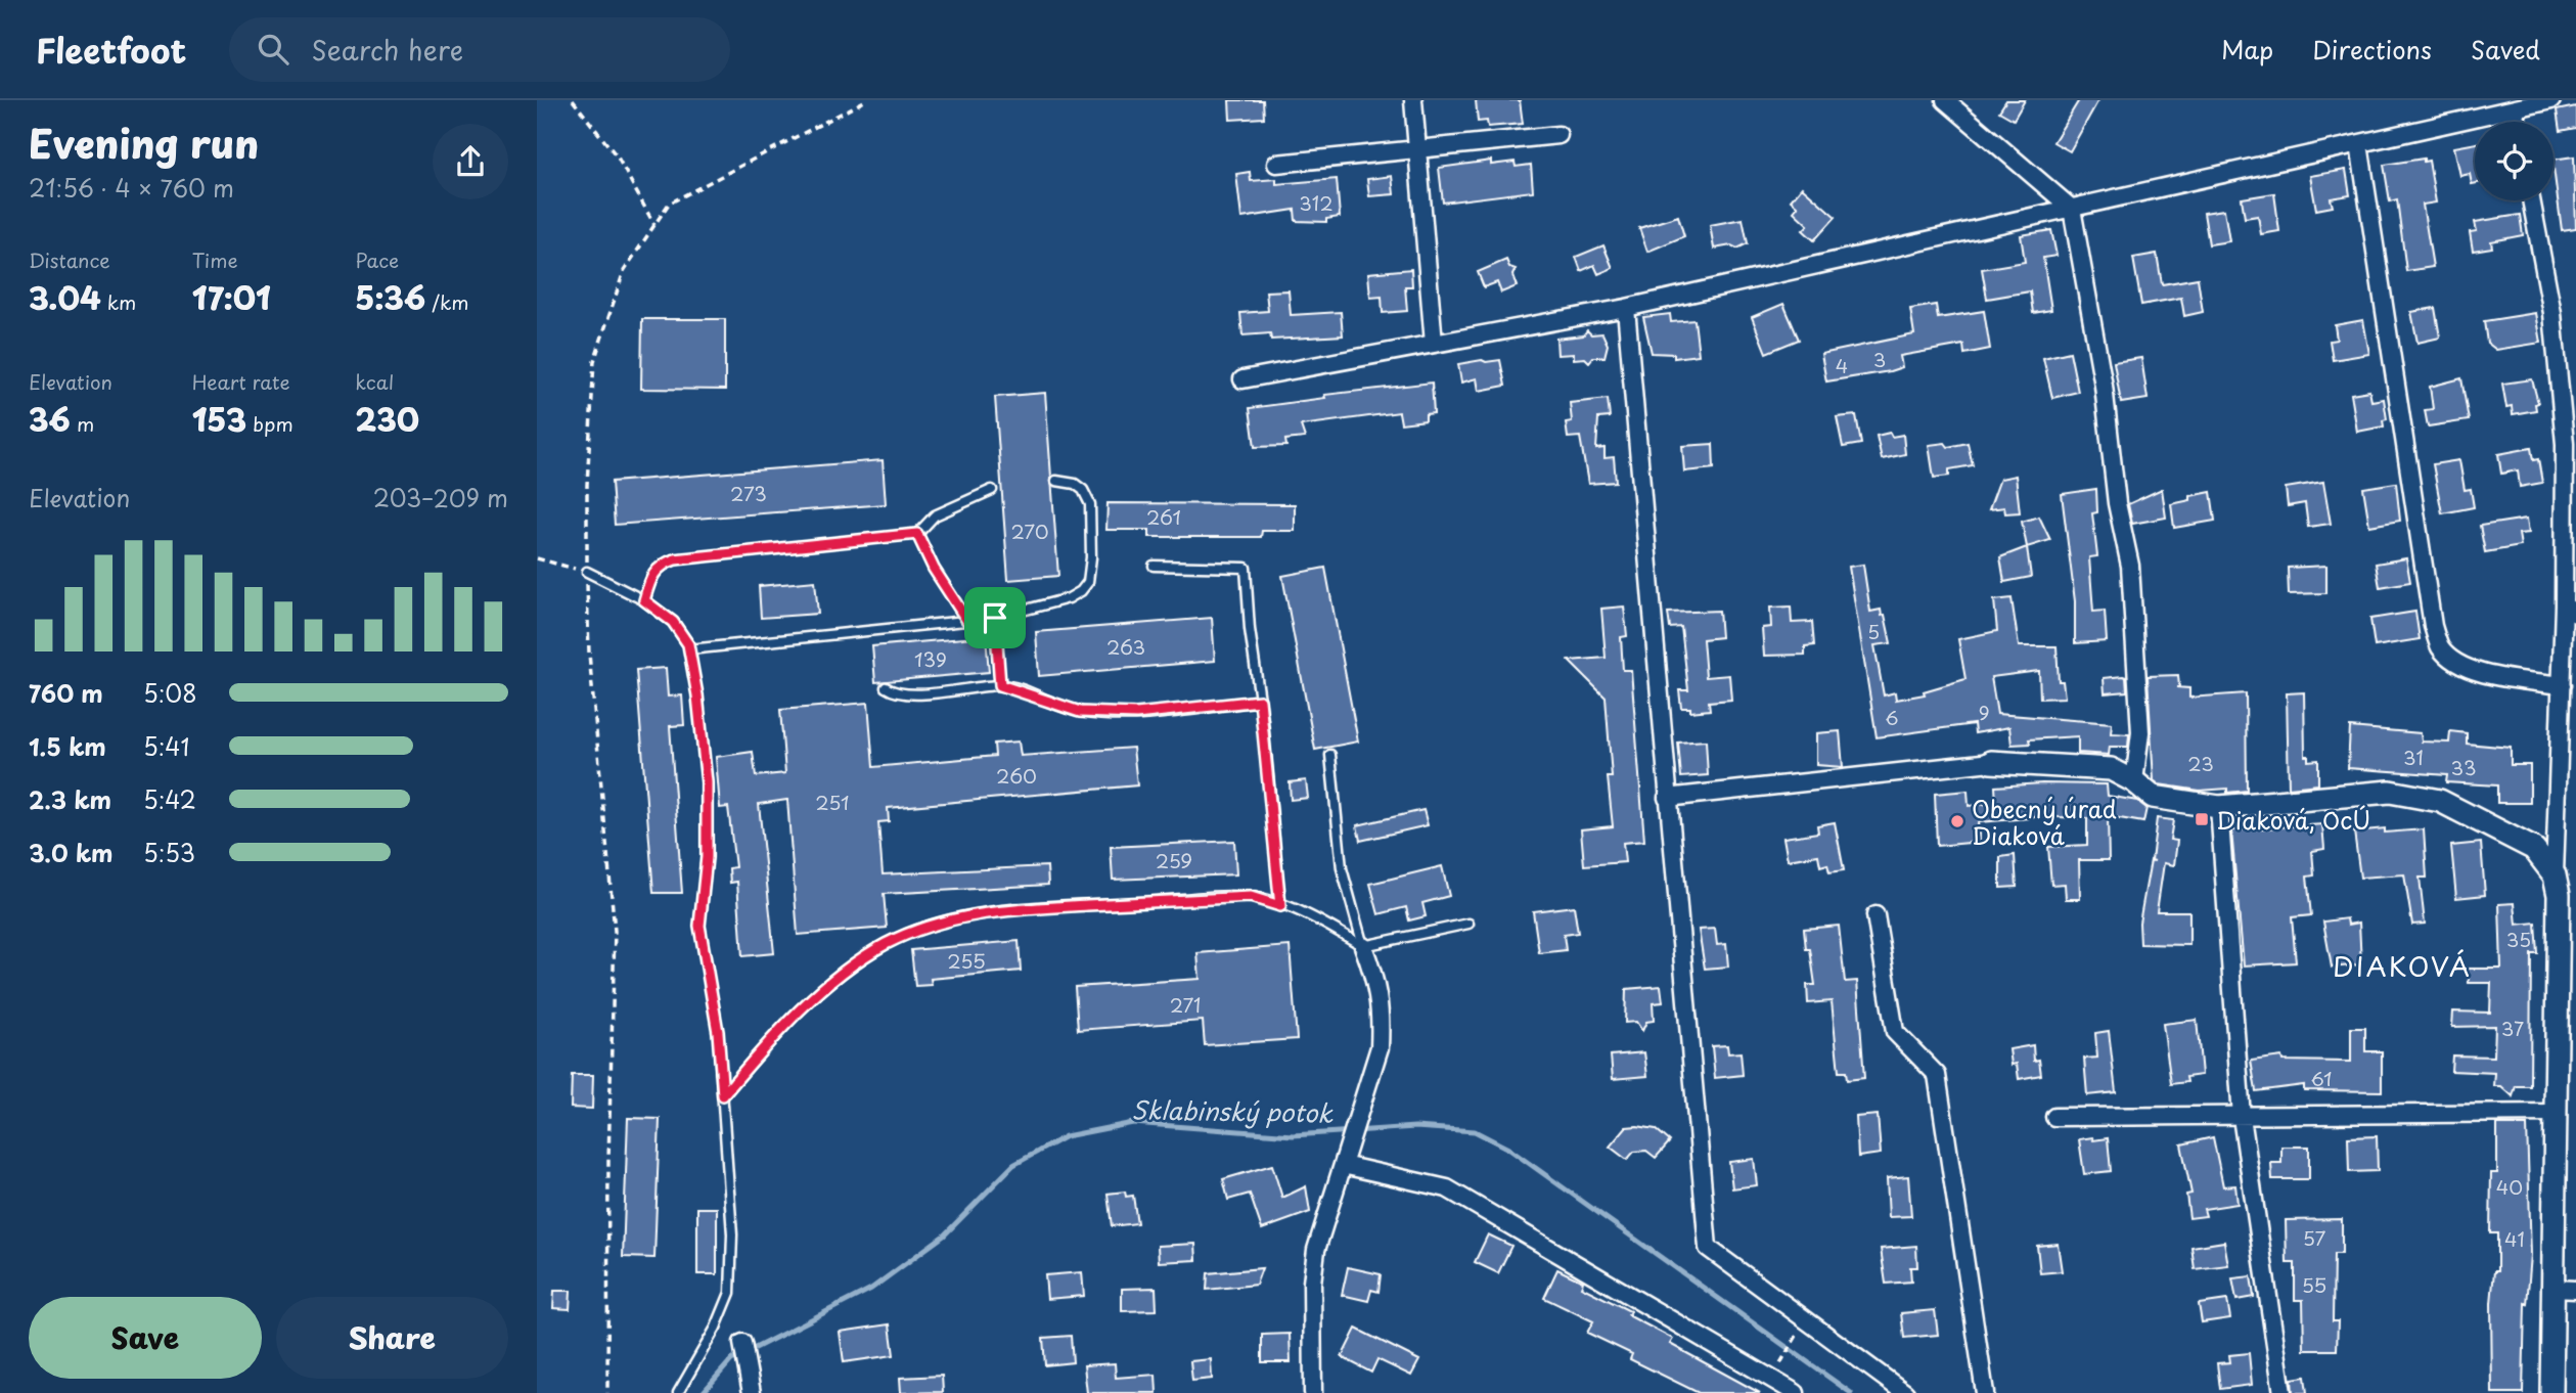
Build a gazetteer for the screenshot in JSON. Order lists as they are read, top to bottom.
{
  "districts": ["DIAKOVÁ"],
  "water": ["Sklabinský potok"],
  "places": {
    "transit": ["Diaková, OcÚ"],
    "other": ["Obecný úrad Diaková"]
  },
  "house_numbers": [
    "312",
    "3",
    "4",
    "273",
    "261",
    "270",
    "5",
    "263",
    "139",
    "9",
    "6",
    "31",
    "23",
    "33",
    "260",
    "251",
    "259",
    "35",
    "255",
    "271",
    "37",
    "61",
    "40",
    "57",
    "41",
    "55"
  ],
  "page": {
    "header": "Fleetfoot",
    "search": "Search here",
    "nav": ["Map", "Directions", "Saved"],
    "heading": ["Evening run", "21:56 · 4 × 760 m"],
    "stats": [
      ["Distance", "3.04 km"],
      ["Time", "17:01"],
      ["Pace", "5:36 /km"],
      ["Elevation", "36 m"],
      ["Heart rate", "153 bpm"],
      ["kcal", "230"]
    ],
    "chart": ["Elevation", "203–209 m"],
    "list": [
      {
        "name": "760 m",
        "note": "5:08"
      },
      {
        "name": "1.5 km",
        "note": "5:41"
      },
      {
        "name": "2.3 km",
        "note": "5:42"
      },
      {
        "name": "3.0 km",
        "note": "5:53"
      }
    ],
    "buttons": ["Save", "Share"]
  }
}
